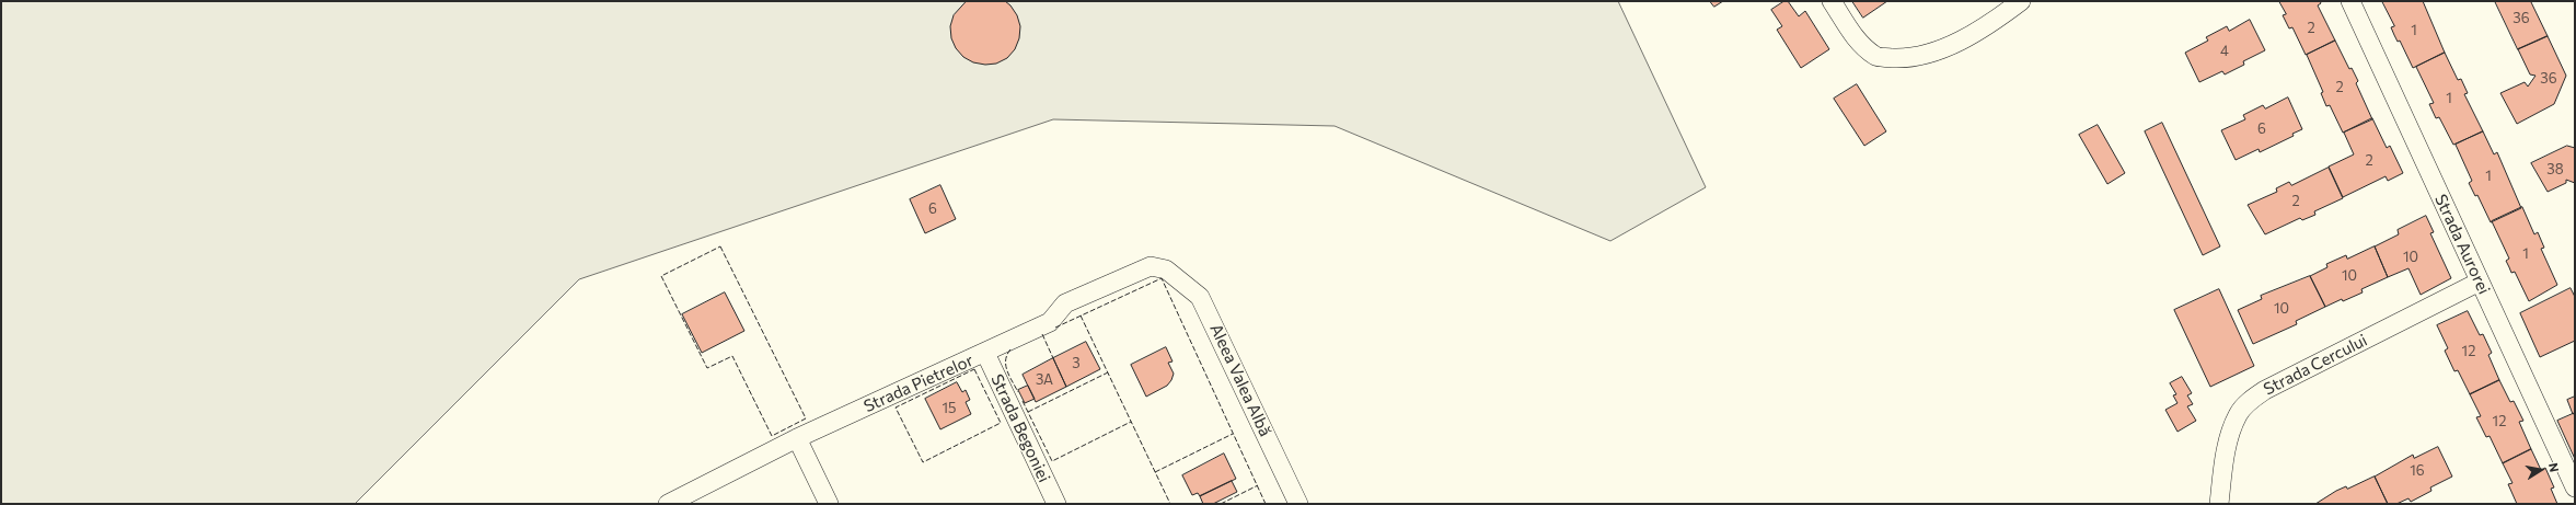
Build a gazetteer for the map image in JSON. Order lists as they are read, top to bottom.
{
  "streets": {
    "street": [
      "Strada Aurorei",
      "Strada Cercului",
      "Aleea Valea Albă",
      "Strada Pietrelor",
      "Strada Begoniei"
    ]
  },
  "crossings": [
    ["Strada Aurorei", "Strada Cercului"],
    ["Aleea Valea Albă", "Strada Pietrelor"],
    ["Strada Pietrelor", "Strada Begoniei"]
  ],
  "house_numbers": [
    "36",
    "2",
    "1",
    "4",
    "36",
    "2",
    "1",
    "6",
    "2",
    "38",
    "1",
    "2",
    "6",
    "1",
    "10",
    "10",
    "10",
    "12",
    "3",
    "3A",
    "15",
    "12",
    "16"
  ],
  "north": "right"
}
